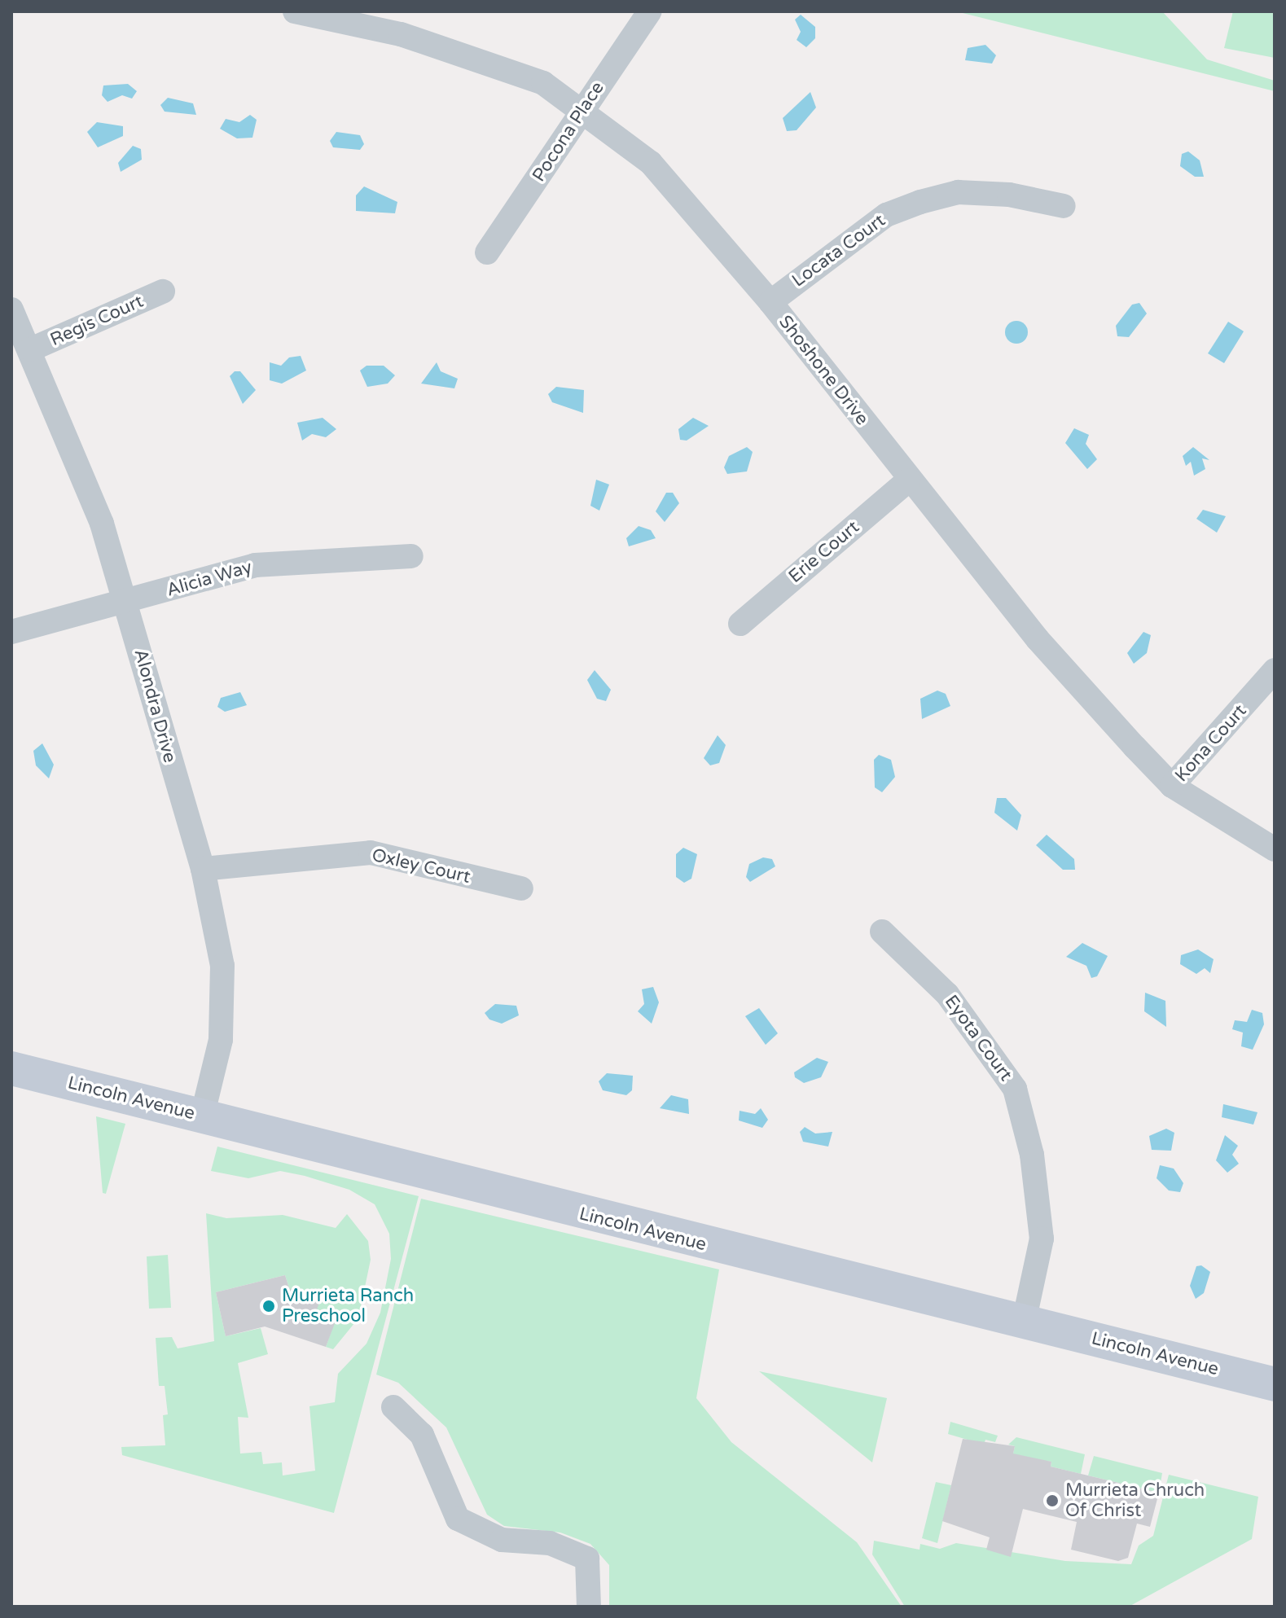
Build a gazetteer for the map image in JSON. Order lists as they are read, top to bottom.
{
  "streets": {
    "street": [
      "Pocona Place",
      "Locata Court",
      "Regis Court",
      "Shoshone Drive",
      "Erie Court",
      "Alicia Way",
      "Alondra Drive",
      "Kona Court",
      "Oxley Court",
      "Eyota Court",
      "Lincoln Avenue"
    ]
  },
  "crossings": [
    ["Pocona Place", "Shoshone Drive"],
    ["Locata Court", "Shoshone Drive"],
    ["Regis Court", "Alondra Drive"],
    ["Shoshone Drive", "Erie Court"],
    ["Shoshone Drive", "Kona Court"],
    ["Alicia Way", "Alondra Drive"],
    ["Alondra Drive", "Oxley Court"],
    ["Alondra Drive", "Lincoln Avenue"],
    ["Eyota Court", "Lincoln Avenue"]
  ],
  "places": ["Murrieta Ranch Preschool", "Murrieta Chruch Of Christ"]
}
